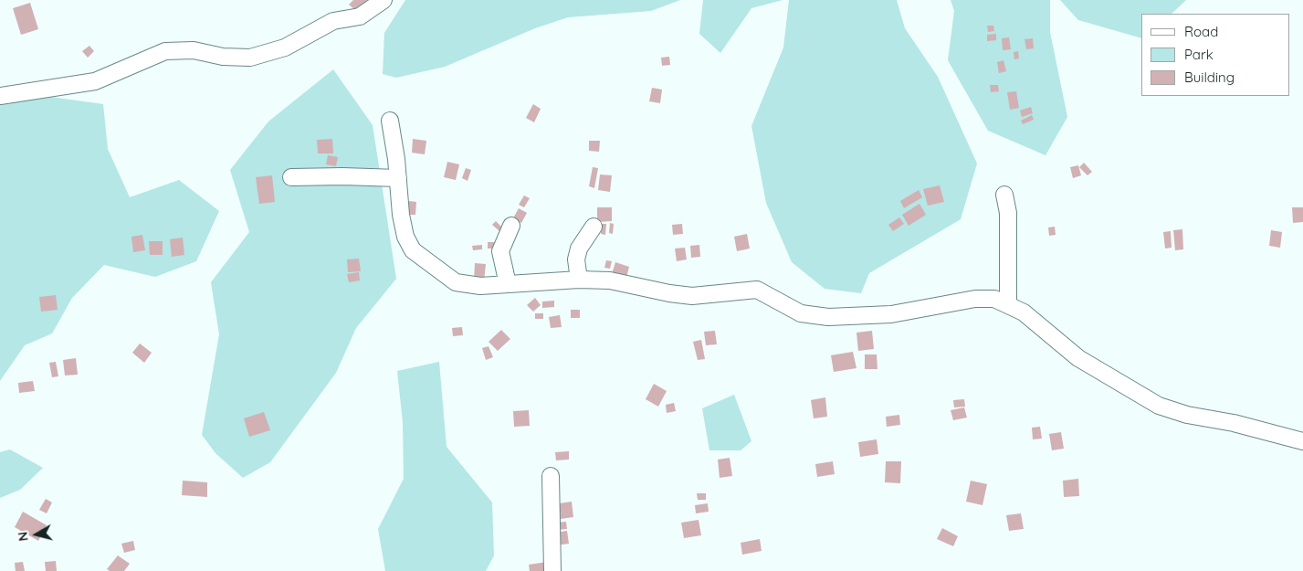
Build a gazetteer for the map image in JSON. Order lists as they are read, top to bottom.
{
  "legend": ["Road", "Park", "Building"],
  "north": "left"
}
